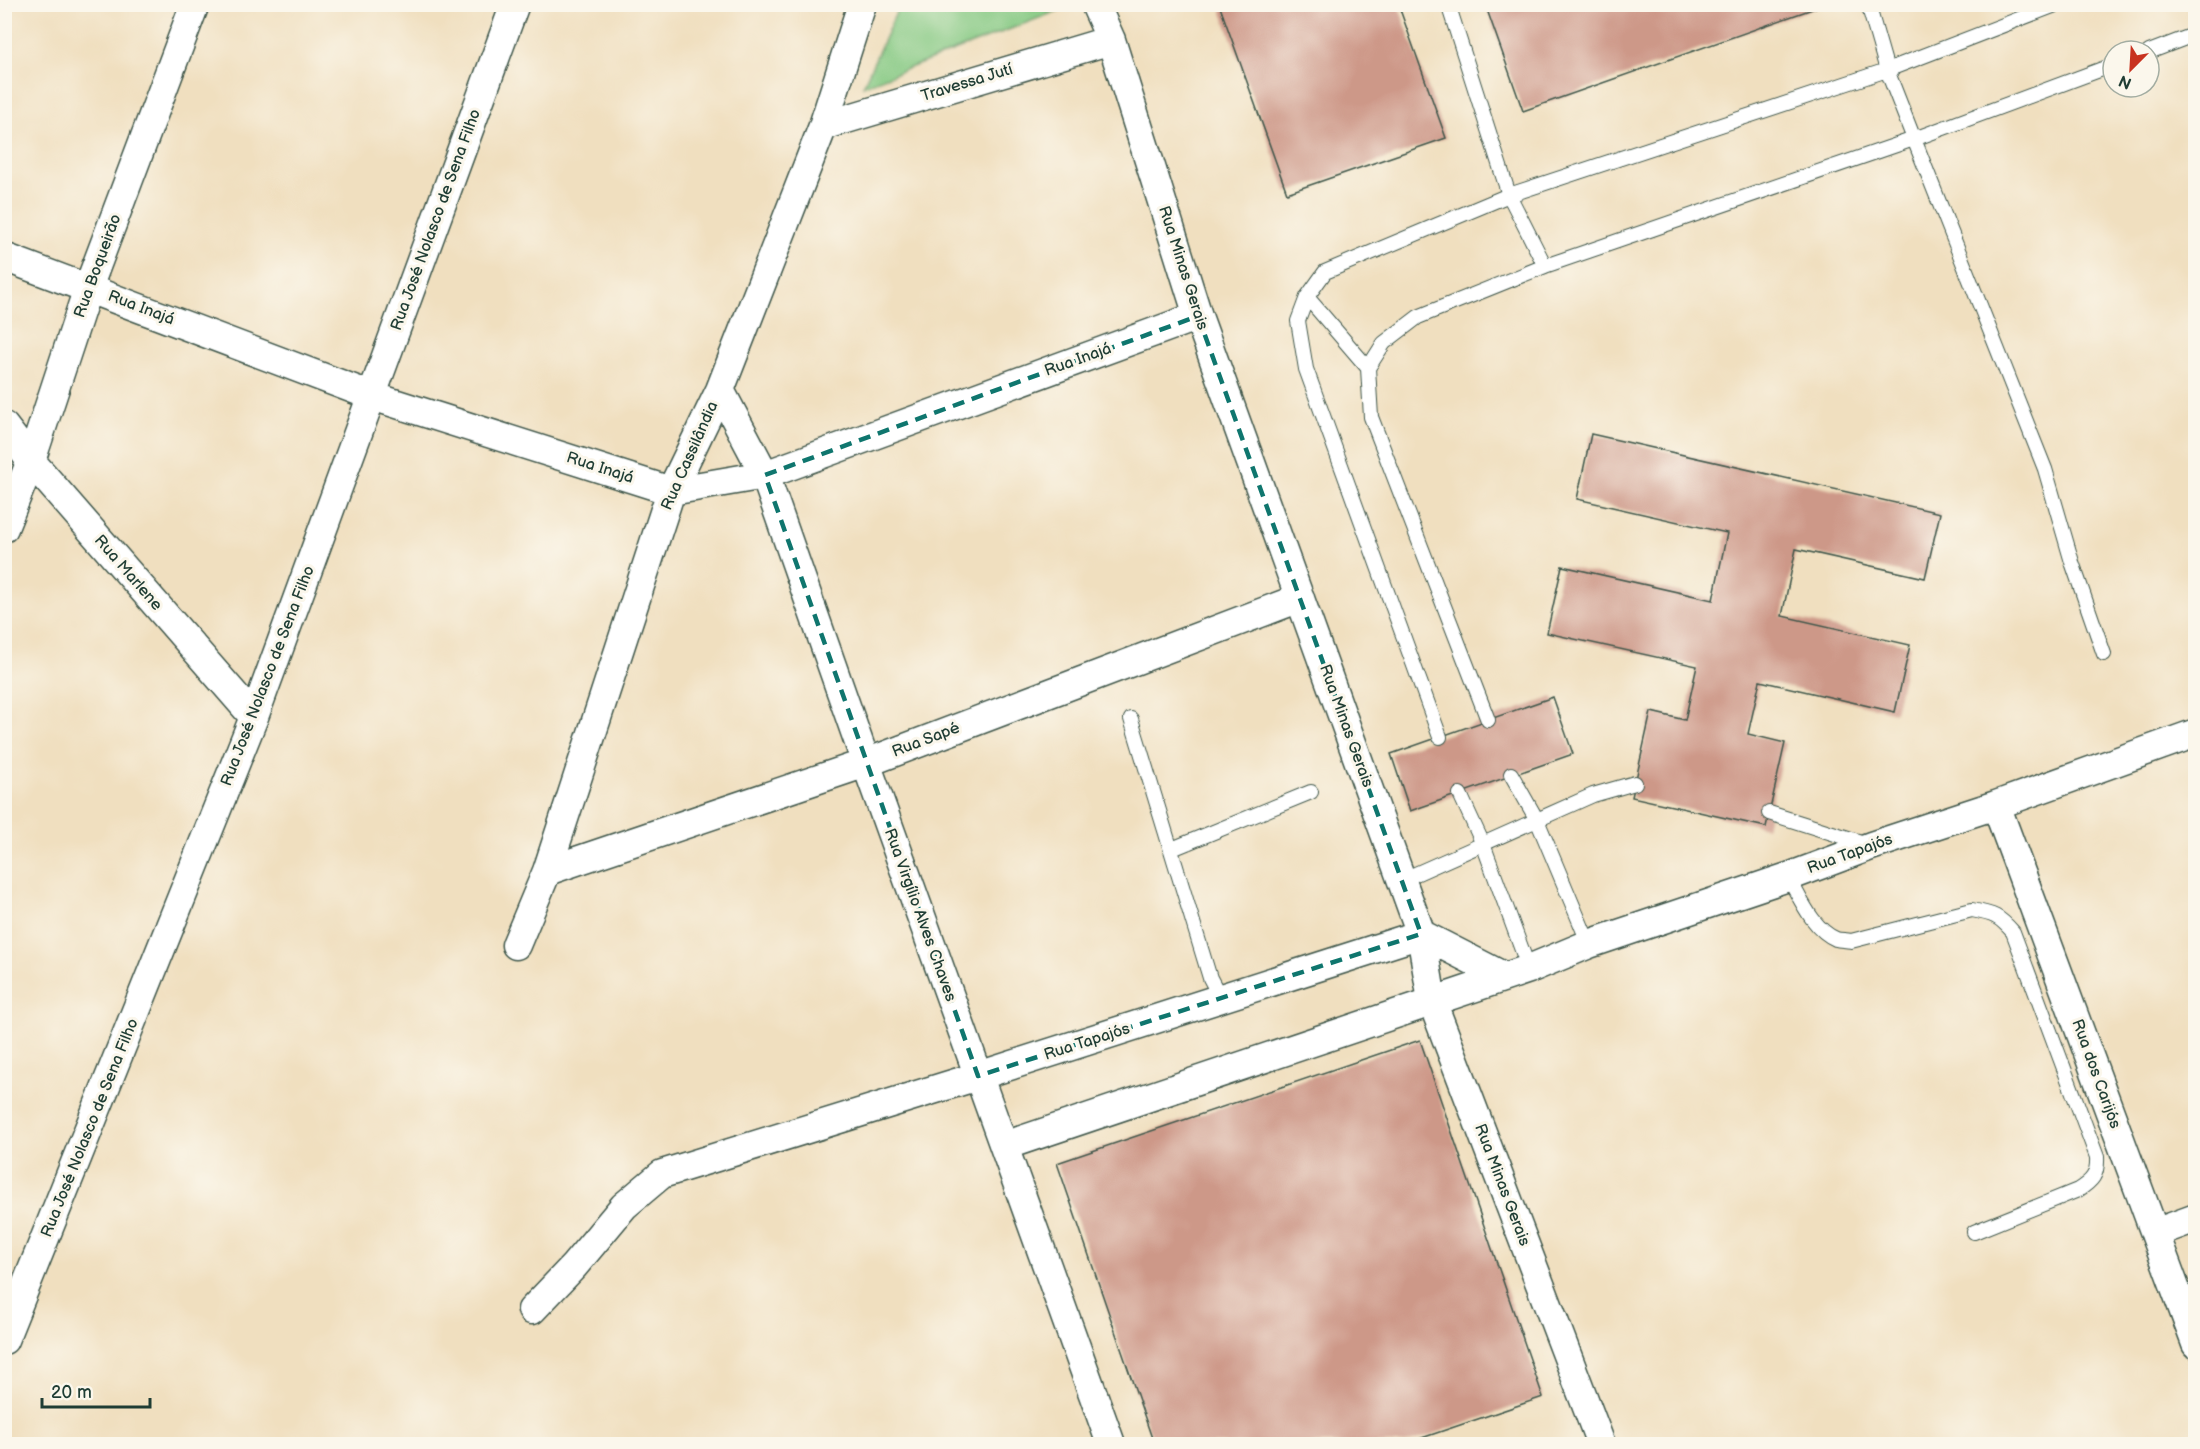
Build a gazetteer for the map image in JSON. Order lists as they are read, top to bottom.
{
  "streets": {
    "street": [
      "Travessa Jutí",
      "Rua José Nolasco de Sena Filho",
      "Rua Boqueirão",
      "Rua Minas Gerais",
      "Rua Inajá",
      "Rua Cassilândia",
      "Rua Marlene",
      "Rua Sapé",
      "Rua Tapajós",
      "Rua Virgílio Alves Chaves",
      "Rua dos Carijós"
    ]
  },
  "crossings": [
    ["Travessa Jutí", "Rua Minas Gerais"],
    ["Travessa Jutí", "Rua Cassilândia"],
    ["Rua José Nolasco de Sena Filho", "Rua Inajá"],
    ["Rua José Nolasco de Sena Filho", "Rua Marlene"],
    ["Rua Boqueirão", "Rua Inajá"],
    ["Rua Boqueirão", "Rua Marlene"],
    ["Rua Minas Gerais", "Rua Inajá"],
    ["Rua Minas Gerais", "Rua Sapé"],
    ["Rua Minas Gerais", "Rua Tapajós"],
    ["Rua Inajá", "Rua Cassilândia"],
    ["Rua Inajá", "Rua Virgílio Alves Chaves"],
    ["Rua Cassilândia", "Rua Sapé"],
    ["Rua Cassilândia", "Rua Virgílio Alves Chaves"],
    ["Rua Sapé", "Rua Virgílio Alves Chaves"],
    ["Rua Tapajós", "Rua Virgílio Alves Chaves"],
    ["Rua Tapajós", "Rua dos Carijós"]
  ],
  "scale_bar": "20 m",
  "north": "bottom left"
}
